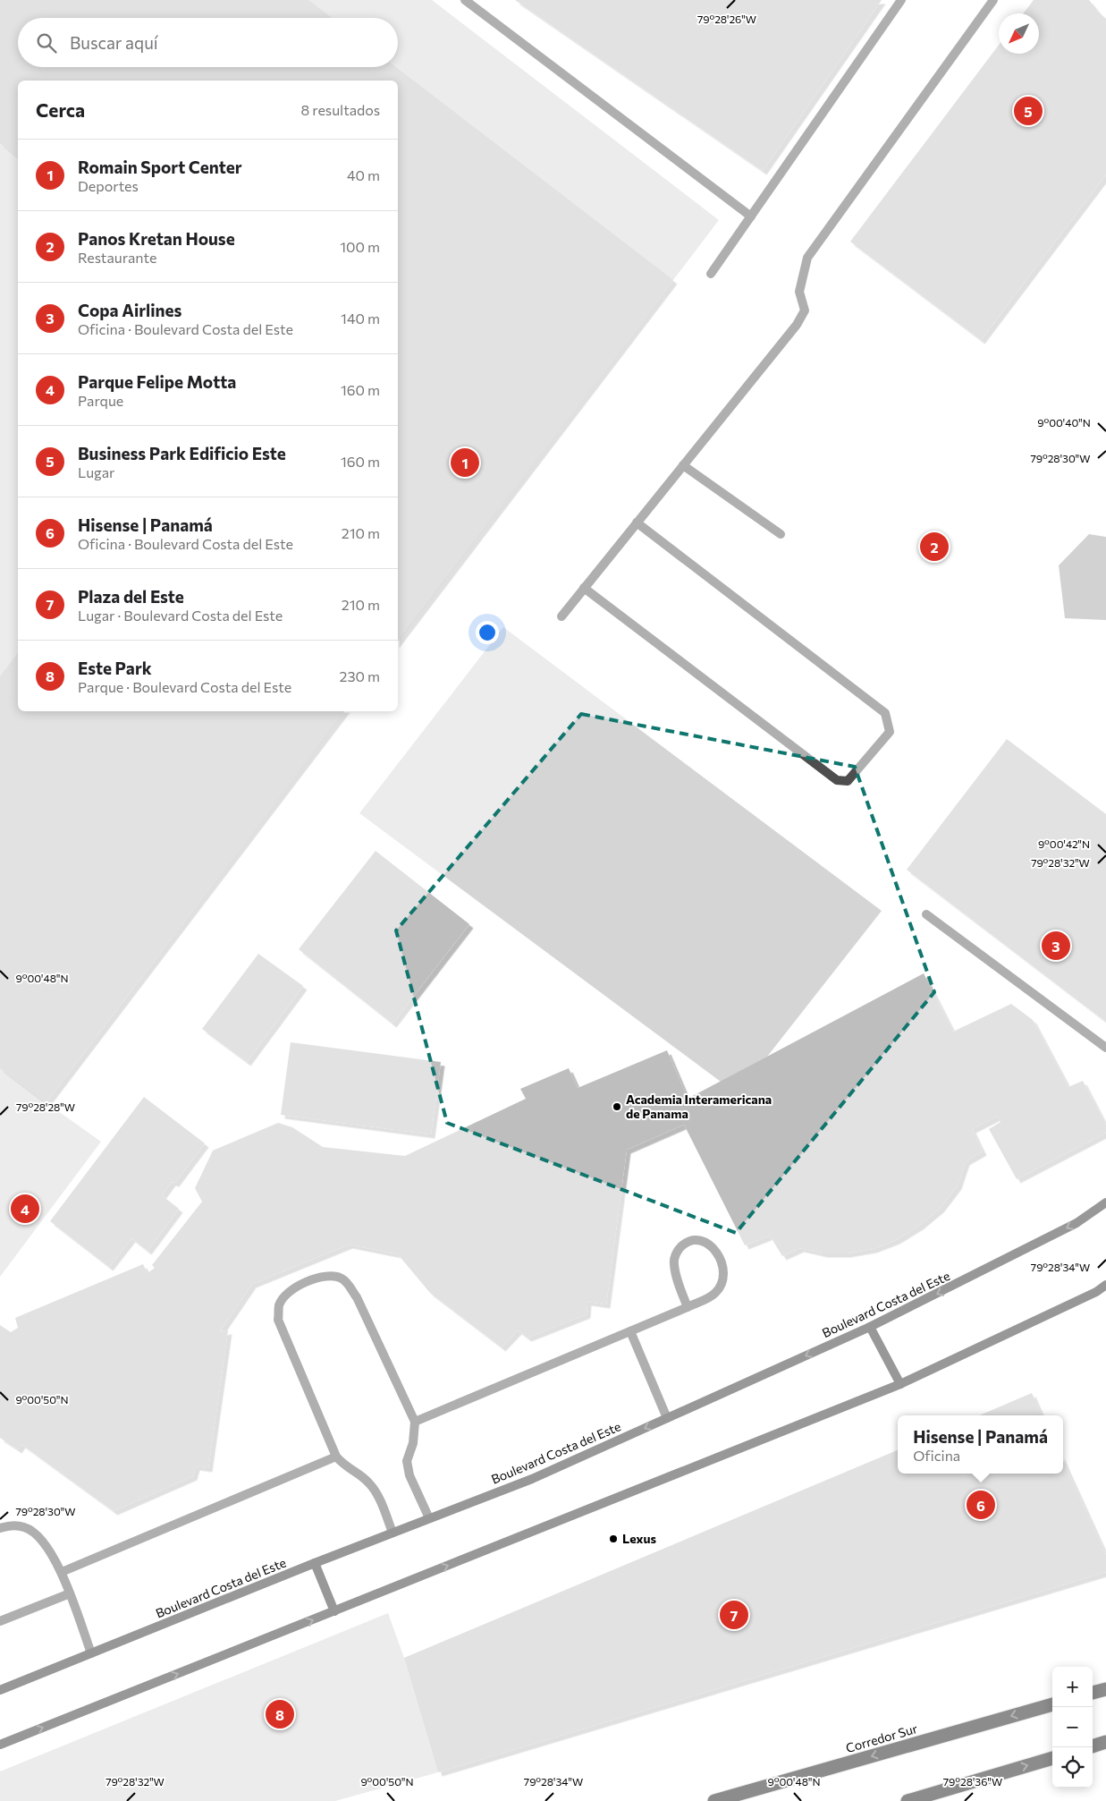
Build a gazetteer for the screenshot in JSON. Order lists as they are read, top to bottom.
{
  "streets": {
    "highway": ["Corredor Sur"],
    "street": ["Boulevard Costa del Este"]
  },
  "places": ["Academia Interamericana de Panama", "Lexus"],
  "north": "bottom left",
  "page": {
    "search": "Buscar aquí",
    "heading": ["Cerca", "8 resultados"],
    "pins": [
      "5",
      "1",
      "2",
      "3",
      "4",
      "6",
      "7",
      "8"
    ],
    "list": [
      {
        "mark": "1",
        "name": "Romain Sport Center",
        "note": "Deportes",
        "value": "40 m"
      },
      {
        "mark": "2",
        "name": "Panos Kretan House",
        "note": "Restaurante",
        "value": "100 m"
      },
      {
        "mark": "3",
        "name": "Copa Airlines",
        "note": "Oficina · Boulevard Costa del Este",
        "value": "140 m"
      },
      {
        "mark": "4",
        "name": "Parque Felipe Motta",
        "note": "Parque",
        "value": "160 m"
      },
      {
        "mark": "5",
        "name": "Business Park Edificio Este",
        "note": "Lugar",
        "value": "160 m"
      },
      {
        "mark": "6",
        "name": "Hisense | Panamá",
        "note": "Oficina · Boulevard Costa del Este",
        "value": "210 m"
      },
      {
        "mark": "7",
        "name": "Plaza del Este",
        "note": "Lugar · Boulevard Costa del Este",
        "value": "210 m"
      },
      {
        "mark": "8",
        "name": "Este Park",
        "note": "Parque · Boulevard Costa del Este",
        "value": "230 m"
      }
    ],
    "popup": ["Hisense | Panamá", "Oficina"],
    "map_buttons": ["+", "−"]
  },
  "coordinates": [
    "79°28'26\"W",
    "9°00'40\"N",
    "79°28'30\"W",
    "9°00'42\"N",
    "79°28'32\"W",
    "9°00'48\"N",
    "79°28'28\"W",
    "79°28'34\"W",
    "9°00'50\"N",
    "79°28'36\"W"
  ]
}
